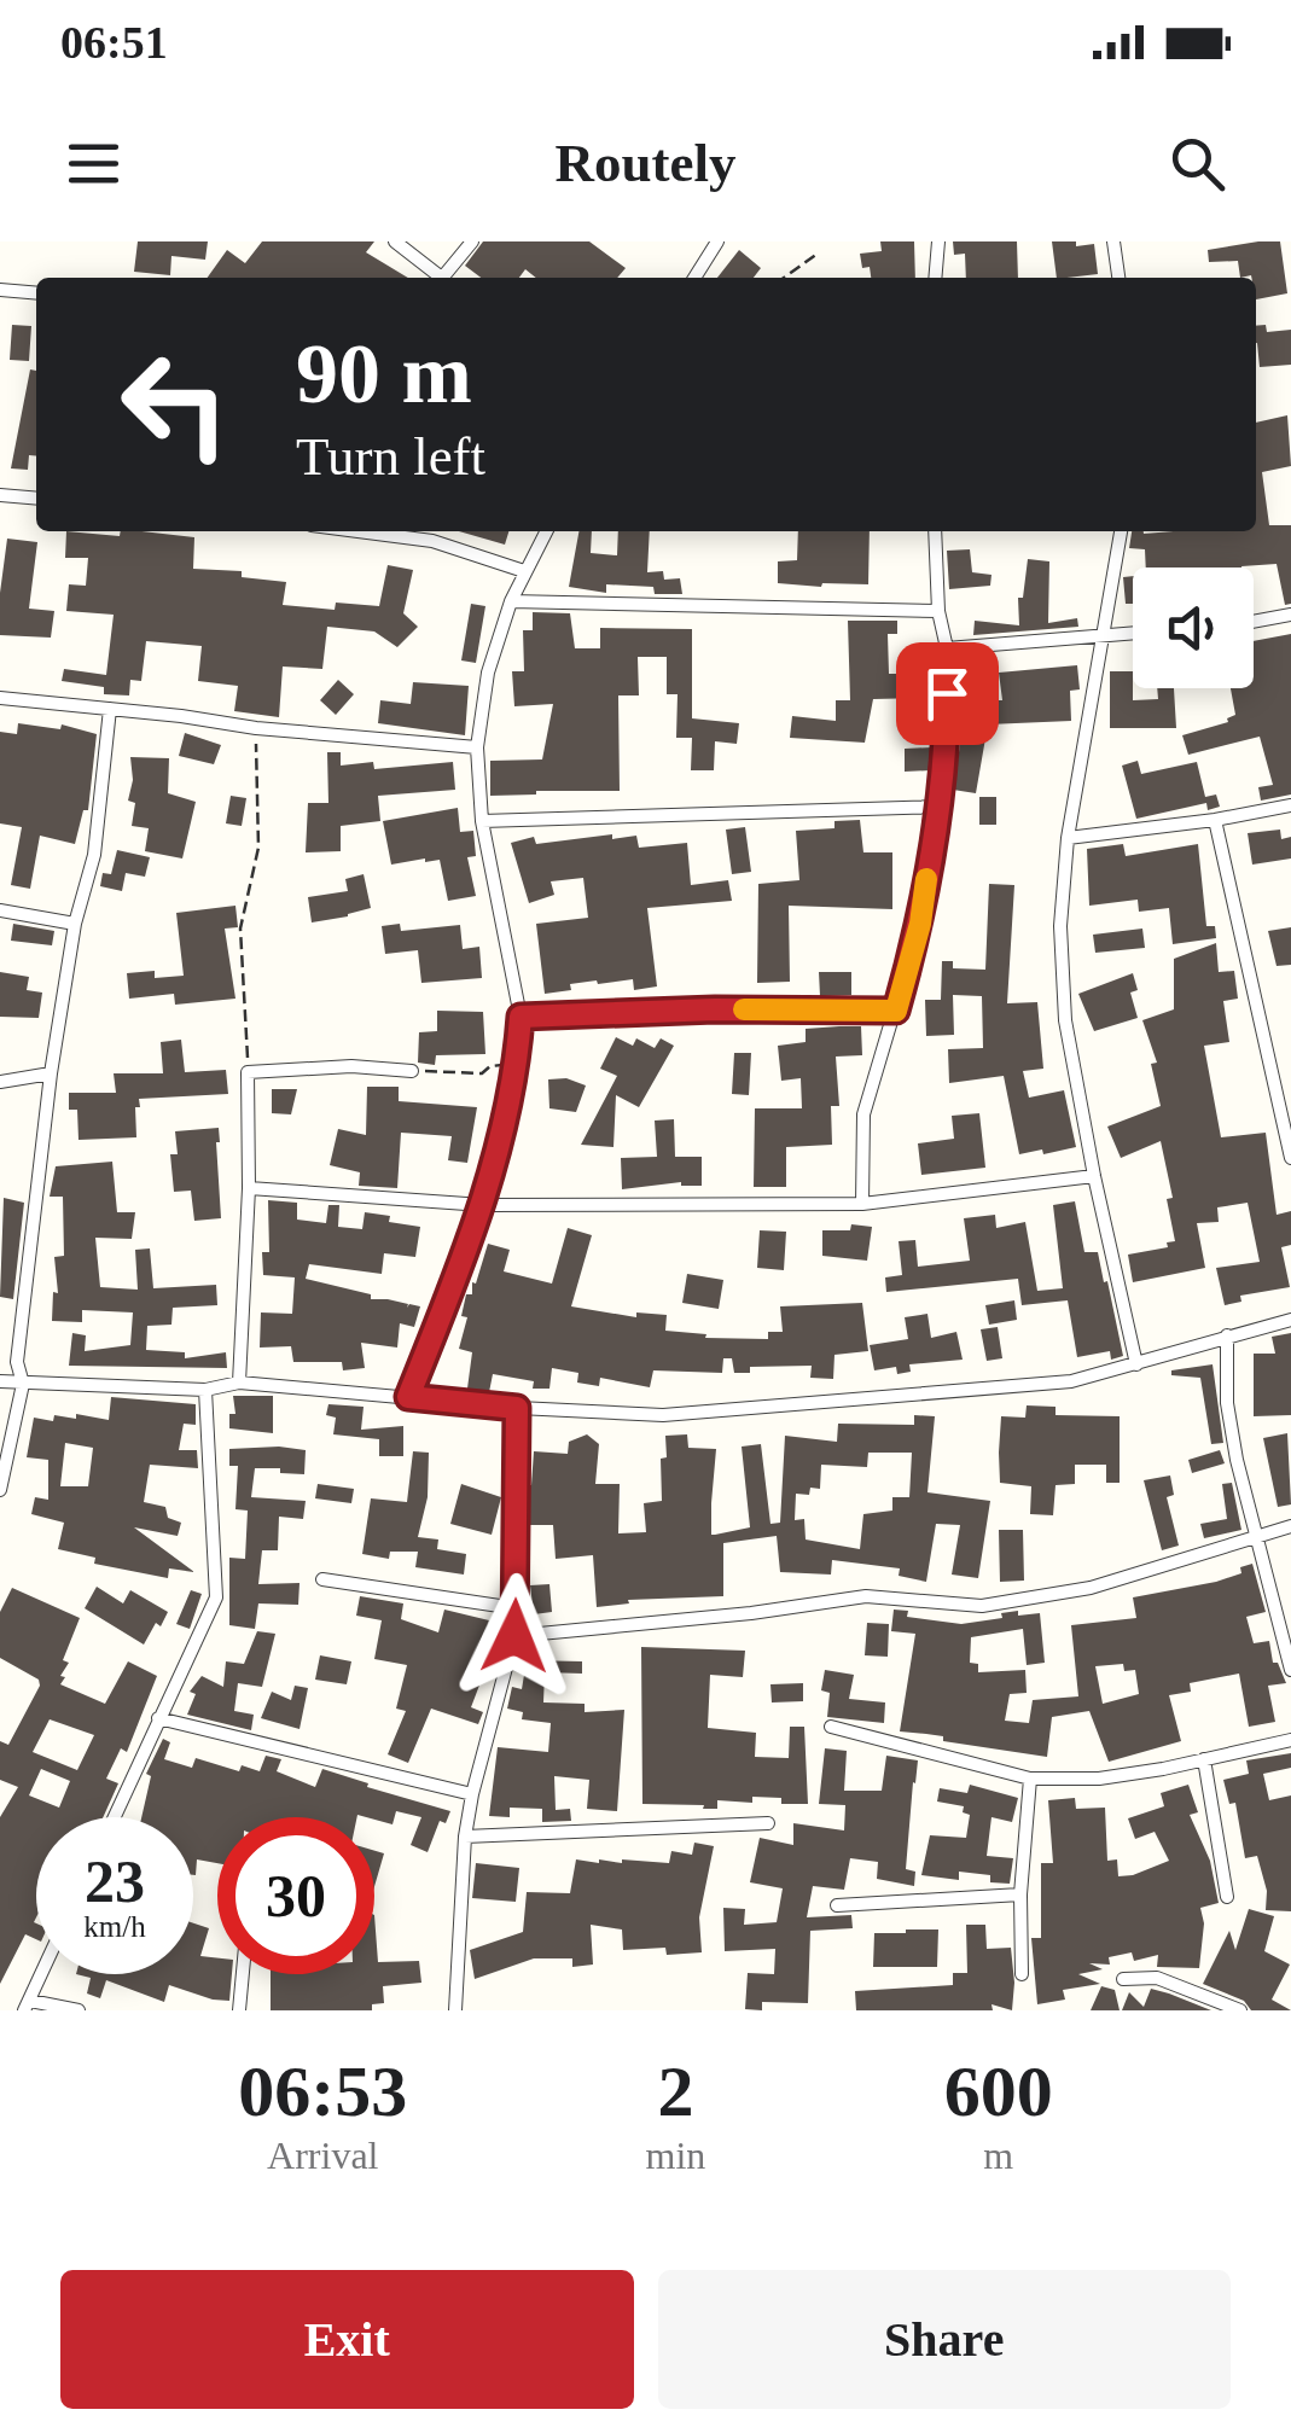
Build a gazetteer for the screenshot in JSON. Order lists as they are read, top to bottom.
{
  "page": {
    "status": "06:51",
    "header": "Routely",
    "turn": ["90 m", "Turn left"],
    "speed": "23 km/h",
    "limit": "30",
    "eta": [
      "06:53",
      "Arrival",
      "2",
      "min",
      "600",
      "m"
    ],
    "buttons": ["Exit", "Share"]
  }
}
